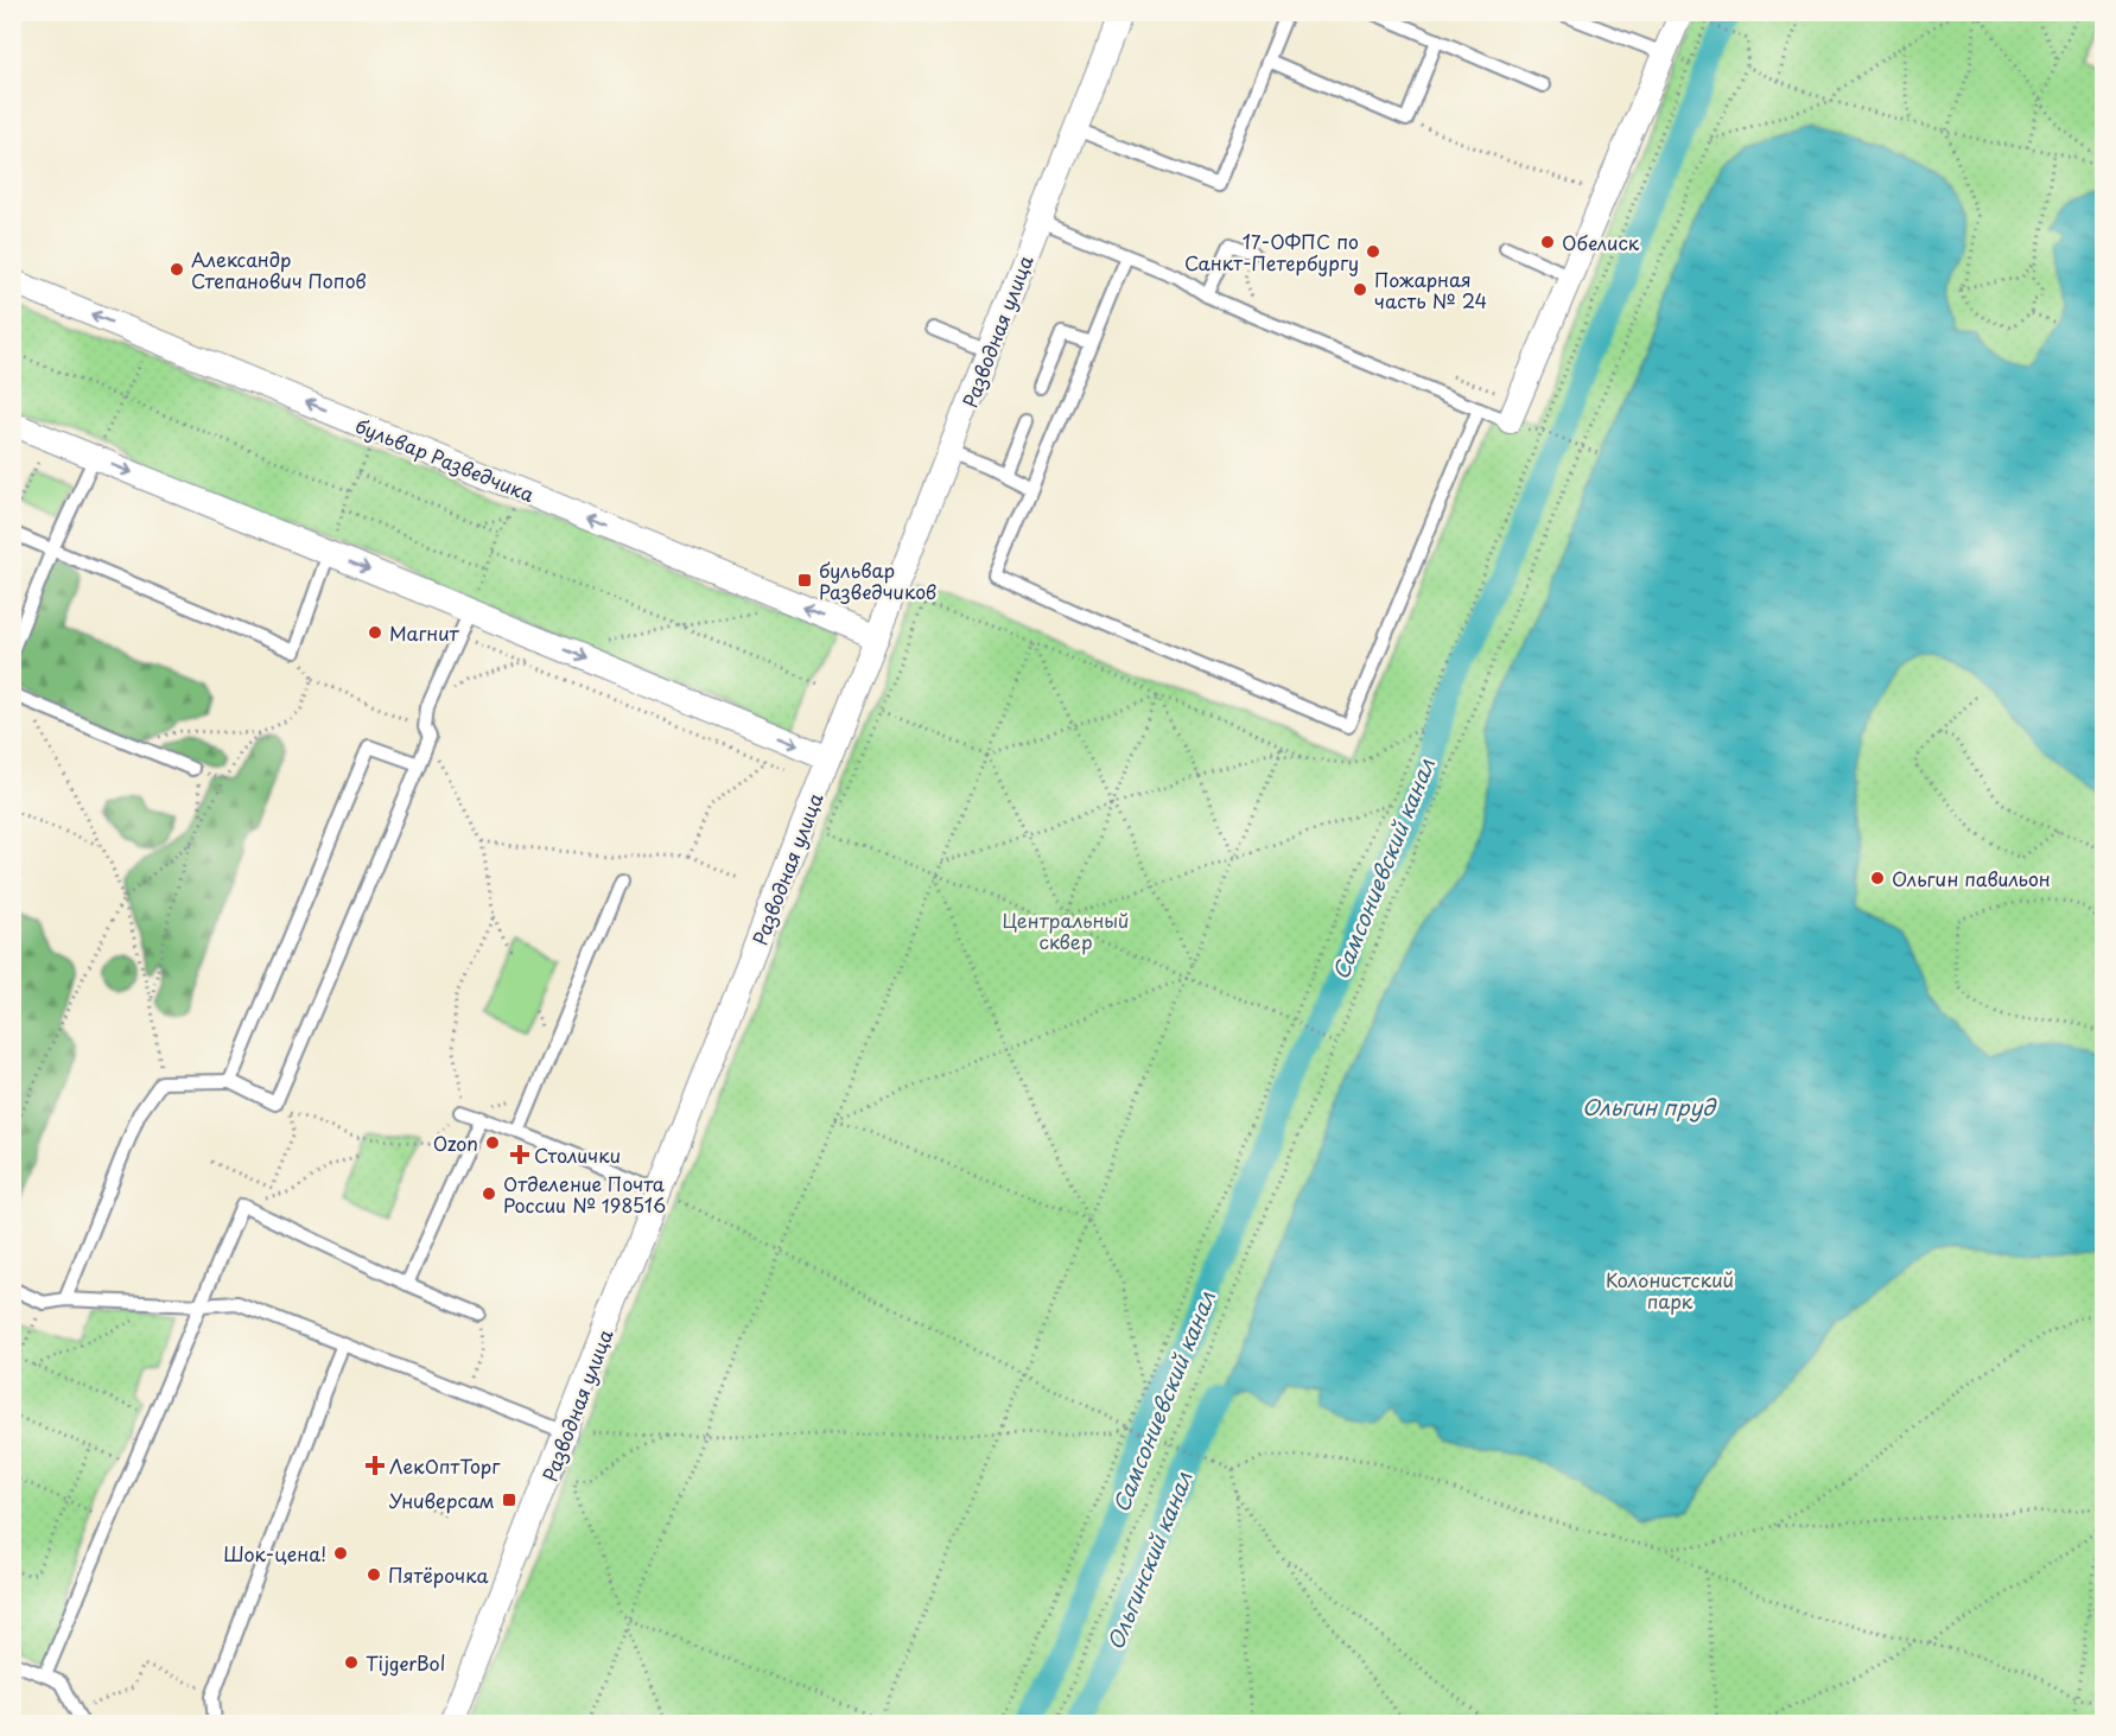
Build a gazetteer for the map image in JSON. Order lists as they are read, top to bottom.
{
  "streets": {
    "street": ["Разводная улица", "бульвар Разведчика"]
  },
  "crossings": [
    ["Разводная улица", "бульвар Разведчика"]
  ],
  "water": ["Самсониевский канал", "Ольгин пруд", "Ольгинский канал"],
  "parks": ["Центральный сквер", "Колонистский парк"],
  "places": {
    "other": [
      "Обелиск",
      "17-ОФПС по Санкт-Петербургу",
      "Александр Степанович Попов",
      "Пожарная часть № 24",
      "Магнит",
      "Ольгин павильон",
      "Ozon",
      "Отделение Почта России № 198516",
      "Шок-цена!",
      "Пятёрочка",
      "TijgerBol"
    ],
    "transit": ["бульвар Разведчиков", "Универсам"],
    "health": ["Столички", "ЛекОптТорг"]
  }
}
